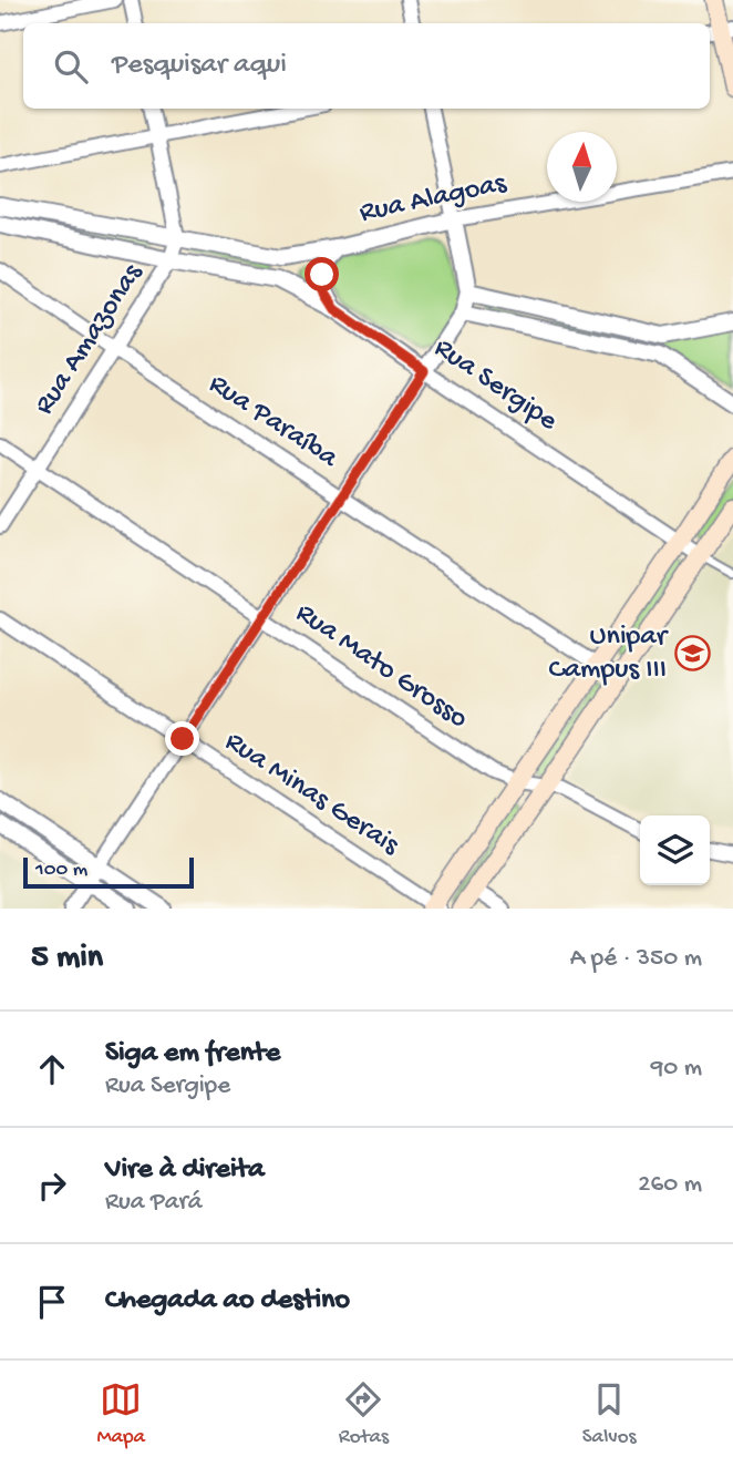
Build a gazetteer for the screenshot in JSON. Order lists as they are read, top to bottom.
{
  "streets": {
    "street": [
      "Rua Alagoas",
      "Rua Amazonas",
      "Rua Sergipe",
      "Rua Paraíba",
      "Rua Mato Grosso",
      "Rua Minas Gerais"
    ]
  },
  "crossings": [
    ["Rua Alagoas", "Rua Amazonas"],
    ["Rua Amazonas", "Rua Sergipe"],
    ["Rua Amazonas", "Rua Paraíba"],
    ["Rua Amazonas", "Rua Mato Grosso"]
  ],
  "places": {
    "school or university": ["Unipar Campus III"]
  },
  "scale_bar": "100 m",
  "north": "top",
  "page": {
    "search": "Pesquisar aqui",
    "scale": "100 m",
    "heading": ["5 min", "A pé · 350 m"],
    "list": [
      ["Siga em frente", "Rua Sergipe", "90 m"],
      ["Vire à direita", "Rua Pará", "260 m"],
      "Chegada ao destino"
    ],
    "nav": ["Mapa", "Rotas", "Salvos"]
  }
}
